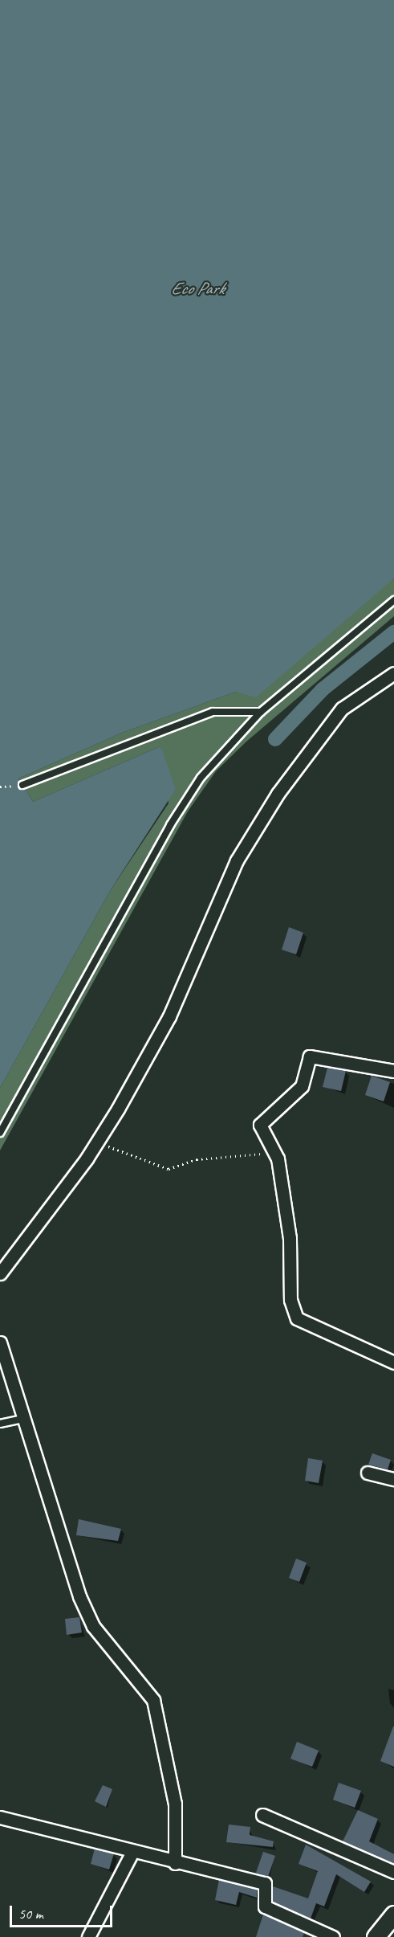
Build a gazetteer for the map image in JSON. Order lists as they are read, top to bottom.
{
  "water": ["Eco Park"],
  "scale_bar": "50 m"
}
